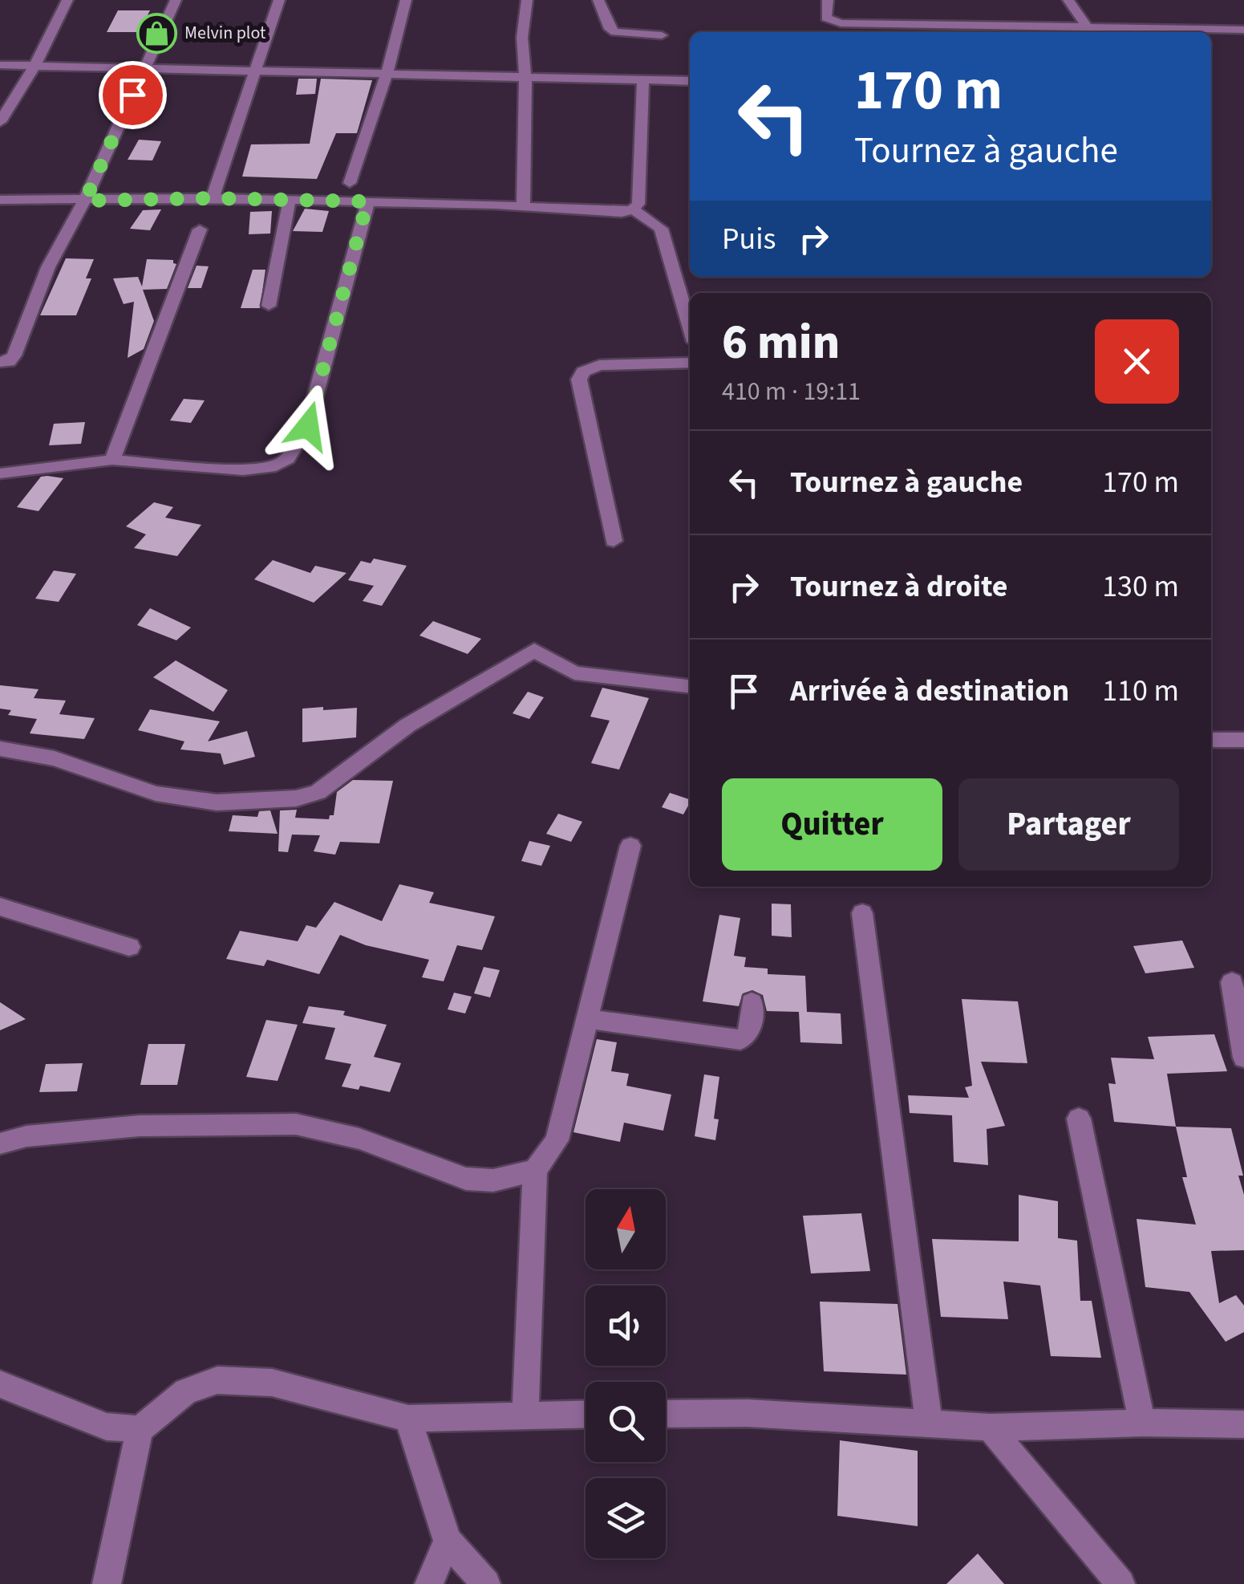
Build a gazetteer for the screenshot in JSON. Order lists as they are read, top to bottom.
{
  "places": {
    "shop": ["Melvin plot"]
  },
  "north": "top",
  "page": {
    "turn": ["170 m", "Tournez à gauche"],
    "then": "Puis",
    "heading": ["6 min", "410 m · 19:11"],
    "list": [
      {
        "name": "Tournez à gauche",
        "value": "170 m"
      },
      {
        "name": "Tournez à droite",
        "value": "130 m"
      },
      {
        "name": "Arrivée à destination",
        "value": "110 m"
      }
    ],
    "buttons": ["Quitter", "Partager"]
  }
}
